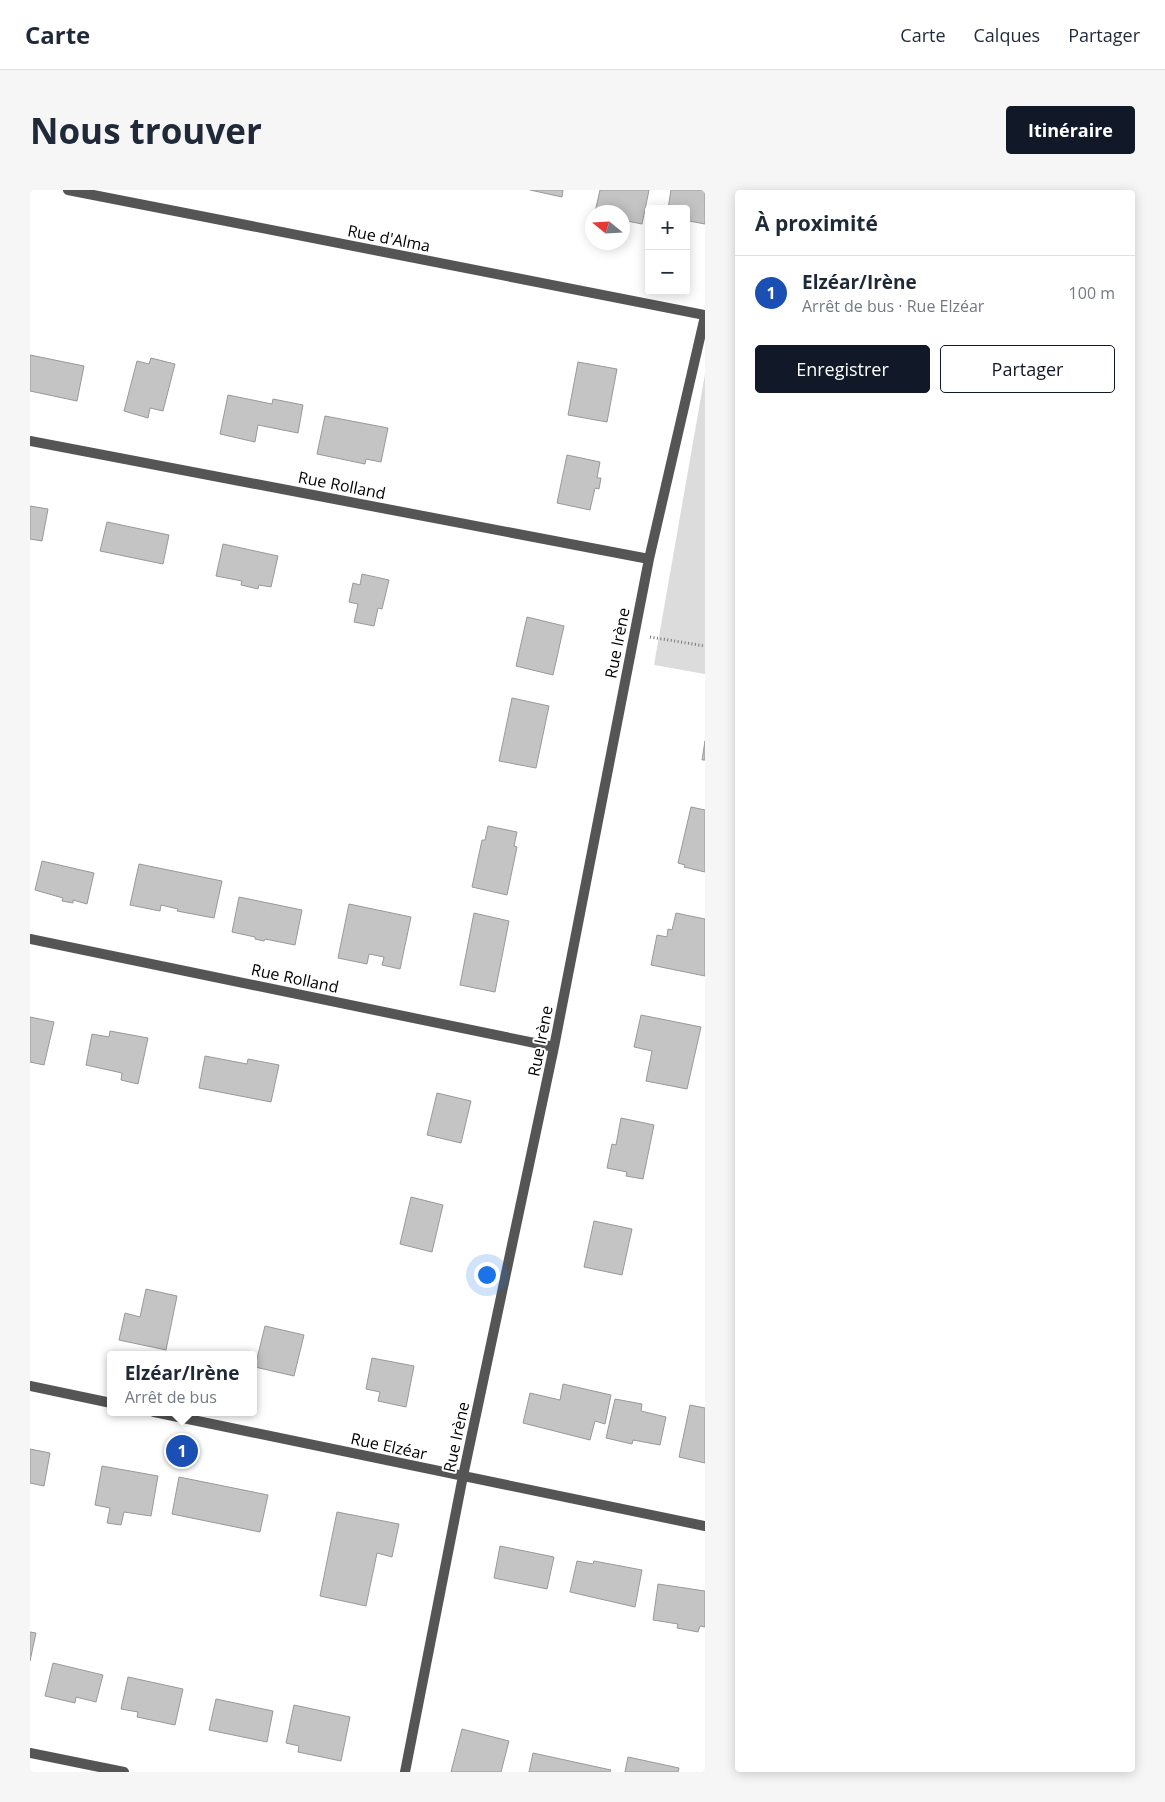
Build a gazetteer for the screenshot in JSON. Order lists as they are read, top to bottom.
{
  "streets": {
    "street": [
      "Rue d'Alma",
      "Rue Rolland",
      "Rue Irène",
      "Rue Elzéar"
    ]
  },
  "crossings": [
    ["Rue d'Alma", "Rue Irène"],
    ["Rue Rolland", "Rue Irène"],
    ["Rue Irène", "Rue Elzéar"]
  ],
  "north": "left",
  "page": {
    "header": "Carte",
    "nav": ["Carte", "Calques", "Partager"],
    "buttons": [
      "Itinéraire",
      ["Enregistrer", "Partager"]
    ],
    "title": "Nous trouver",
    "heading": "À proximité",
    "map_buttons": ["+", "−"],
    "list": [
      {
        "mark": "1",
        "name": "Elzéar/Irène",
        "note": "Arrêt de bus · Rue Elzéar",
        "value": "100 m"
      }
    ],
    "popup": ["Elzéar/Irène", "Arrêt de bus"],
    "pins": "1"
  }
}
